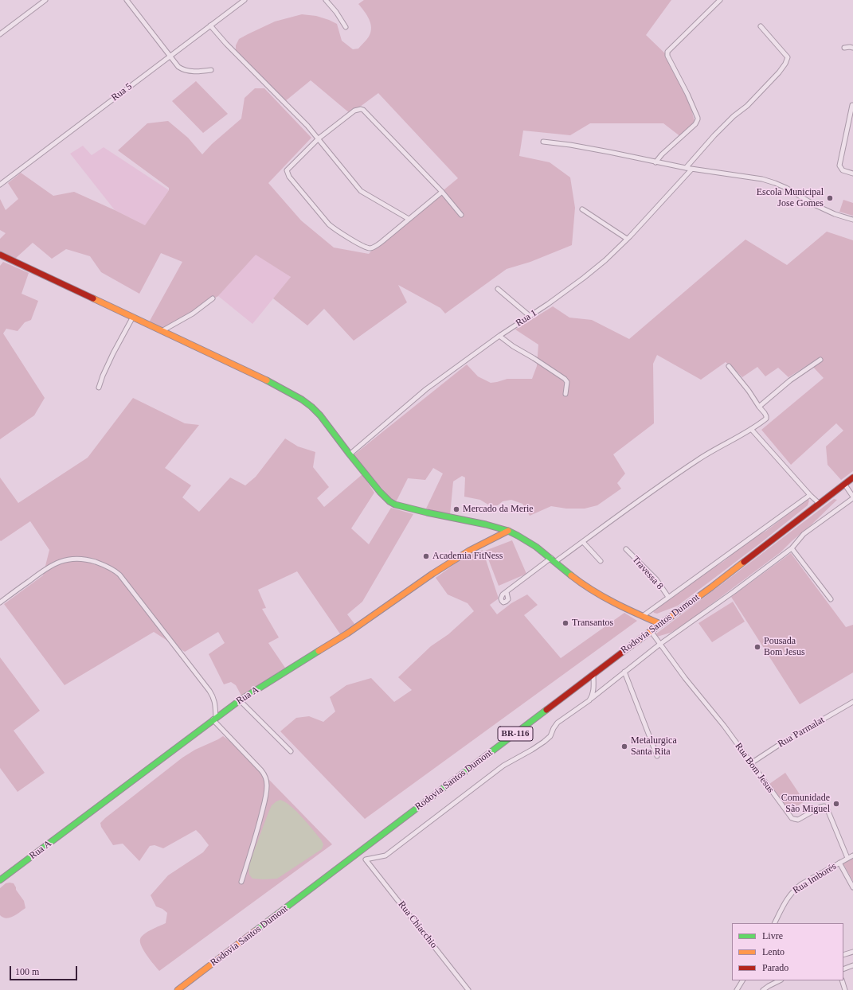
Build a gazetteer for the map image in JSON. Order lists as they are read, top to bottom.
{
  "streets": {
    "main road": ["Rodovia Santos Dumont", "Rua A", "BR-116"],
    "street": [
      "Rua 5",
      "Rua 1",
      "Travessa 8",
      "Rua Parmalat",
      "Rua Bom Jesus",
      "Rua Imborés",
      "Rua Chiacchio"
    ]
  },
  "crossings": [
    ["Rodovia Santos Dumont", "Rua Bom Jesus"],
    ["Rua Parmalat", "Rua Bom Jesus"],
    ["Rua Bom Jesus", "Rua Imborés"]
  ],
  "places": [
    "Escola Municipal Jose Gomes",
    "Mercado da Merie",
    "Academia FitNess",
    "Transantos",
    "Pousada Bom Jesus",
    "Metalurgica Santa Rita",
    "Comunidade São Miguel"
  ],
  "legend": ["Livre", "Lento", "Parado"],
  "scale_bar": "100 m"
}
